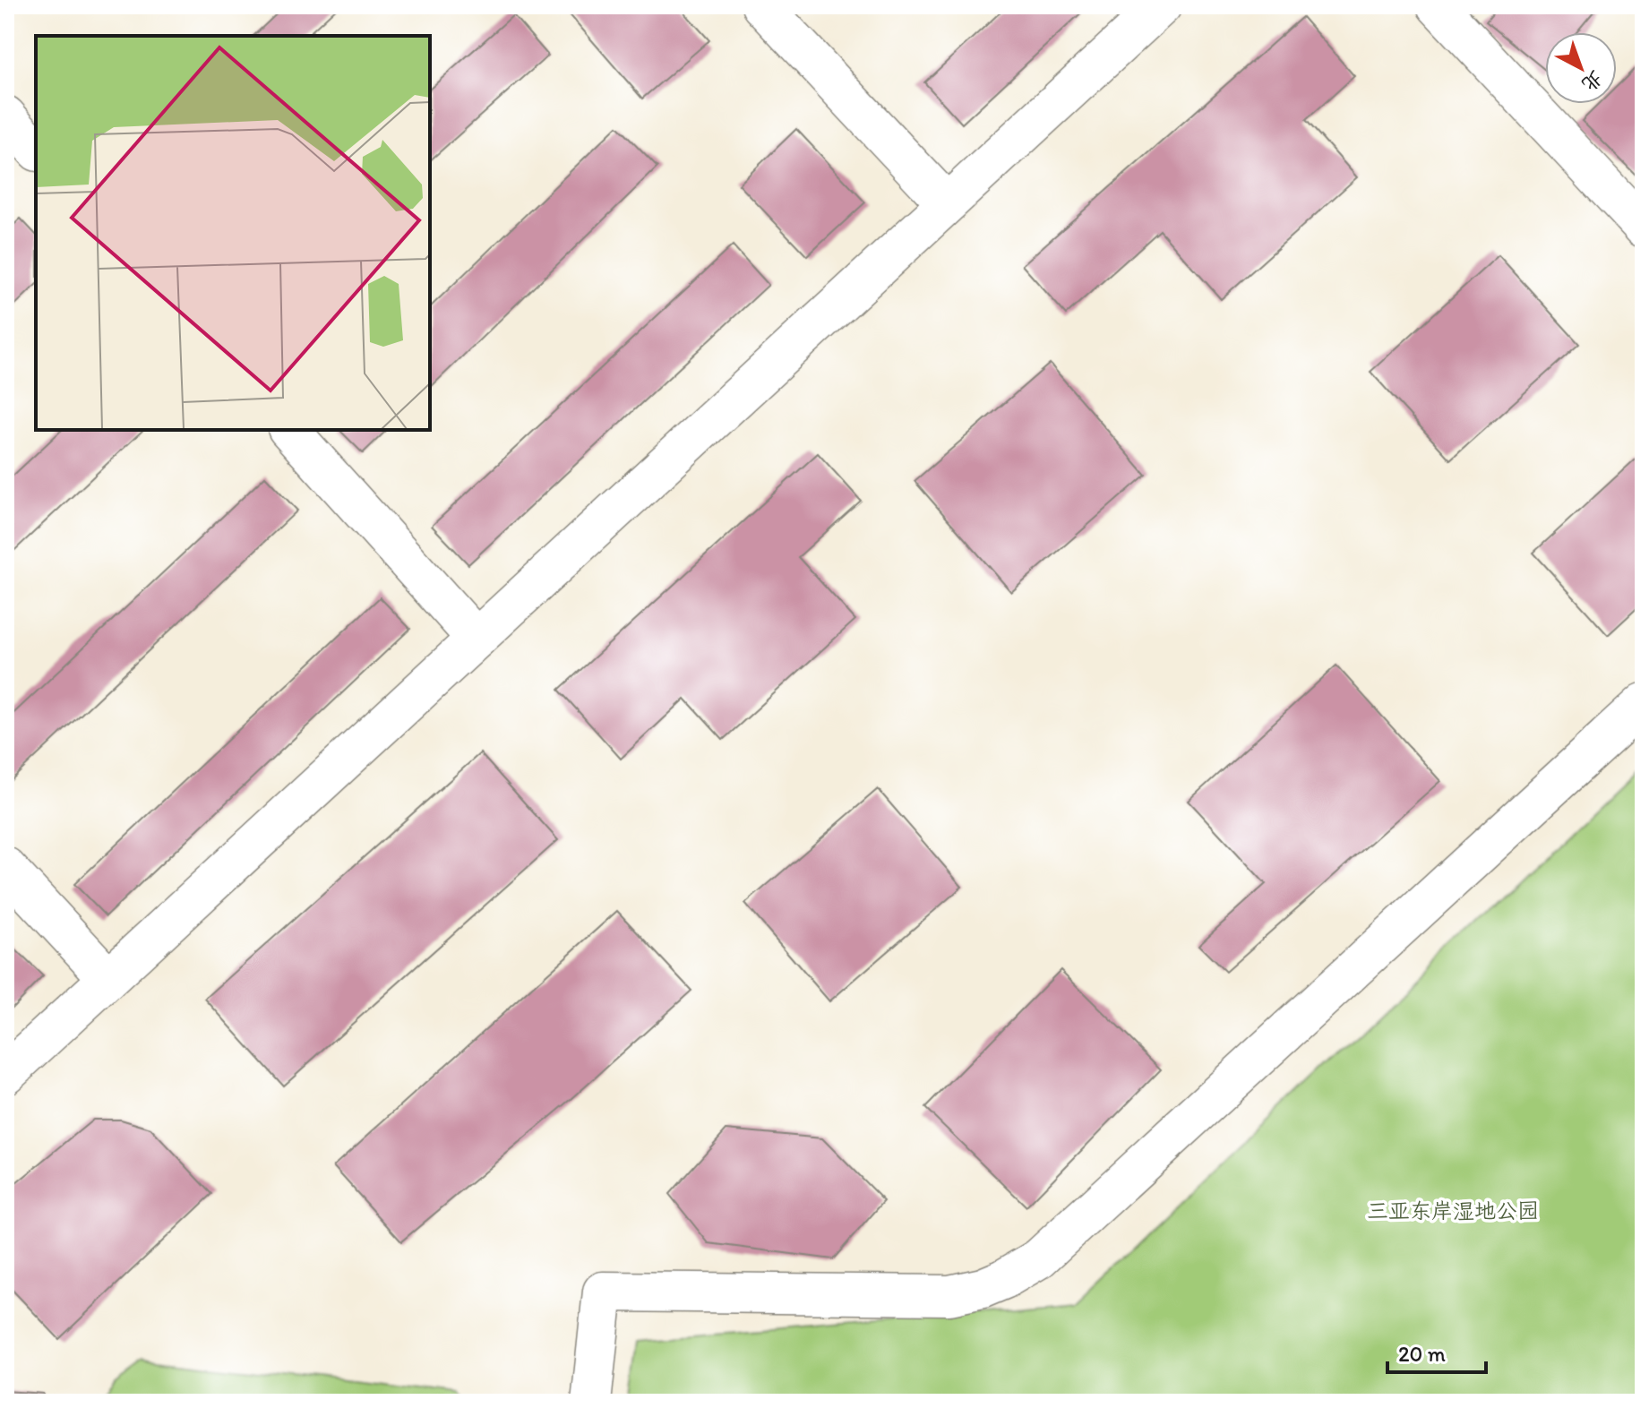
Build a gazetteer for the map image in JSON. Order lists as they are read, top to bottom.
{
  "parks": ["三亚东岸湿地公园"],
  "scale_bar": "20 m",
  "north": "bottom right"
}
